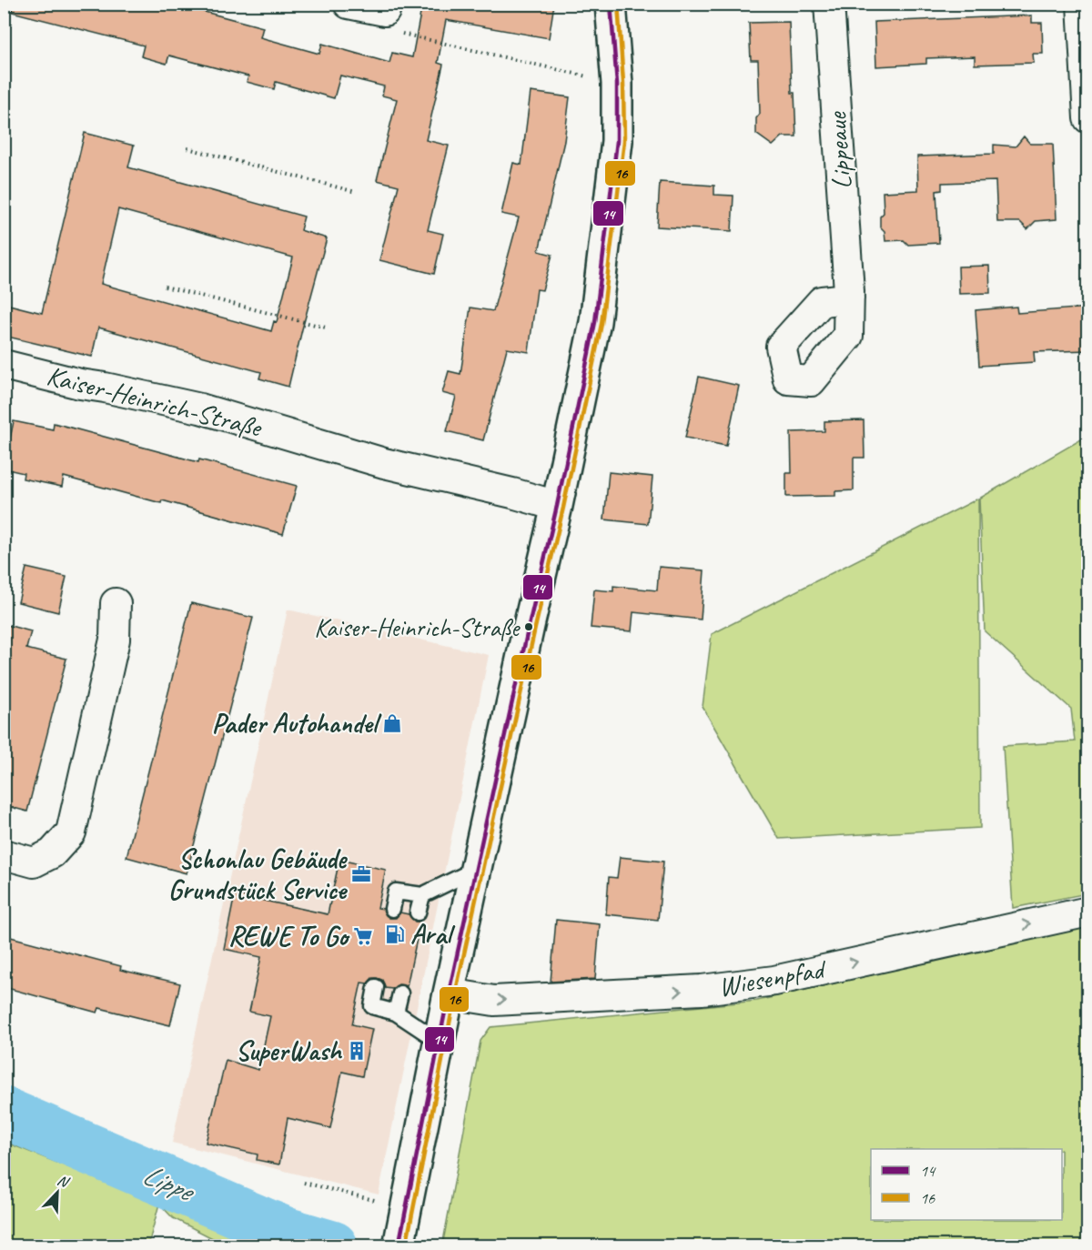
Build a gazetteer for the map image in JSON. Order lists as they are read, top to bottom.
{
  "streets": {
    "street": ["Lippeaue", "Kaiser-Heinrich-Straße", "Wiesenpfad"]
  },
  "one_way": ["Wiesenpfad"],
  "water": ["Lippe"],
  "places": {
    "other": ["Kaiser-Heinrich-Straße"],
    "shop": ["Pader Autohandel"],
    "office": ["Schonlau Gebäude Grundstück Service"],
    "fuel station": ["Aral"],
    "supermarket": ["REWE To Go"],
    "building": ["SuperWash"]
  },
  "lines": ["transit line 14", "transit line 16"],
  "legend": ["14", "16"],
  "north": "top right"
}
